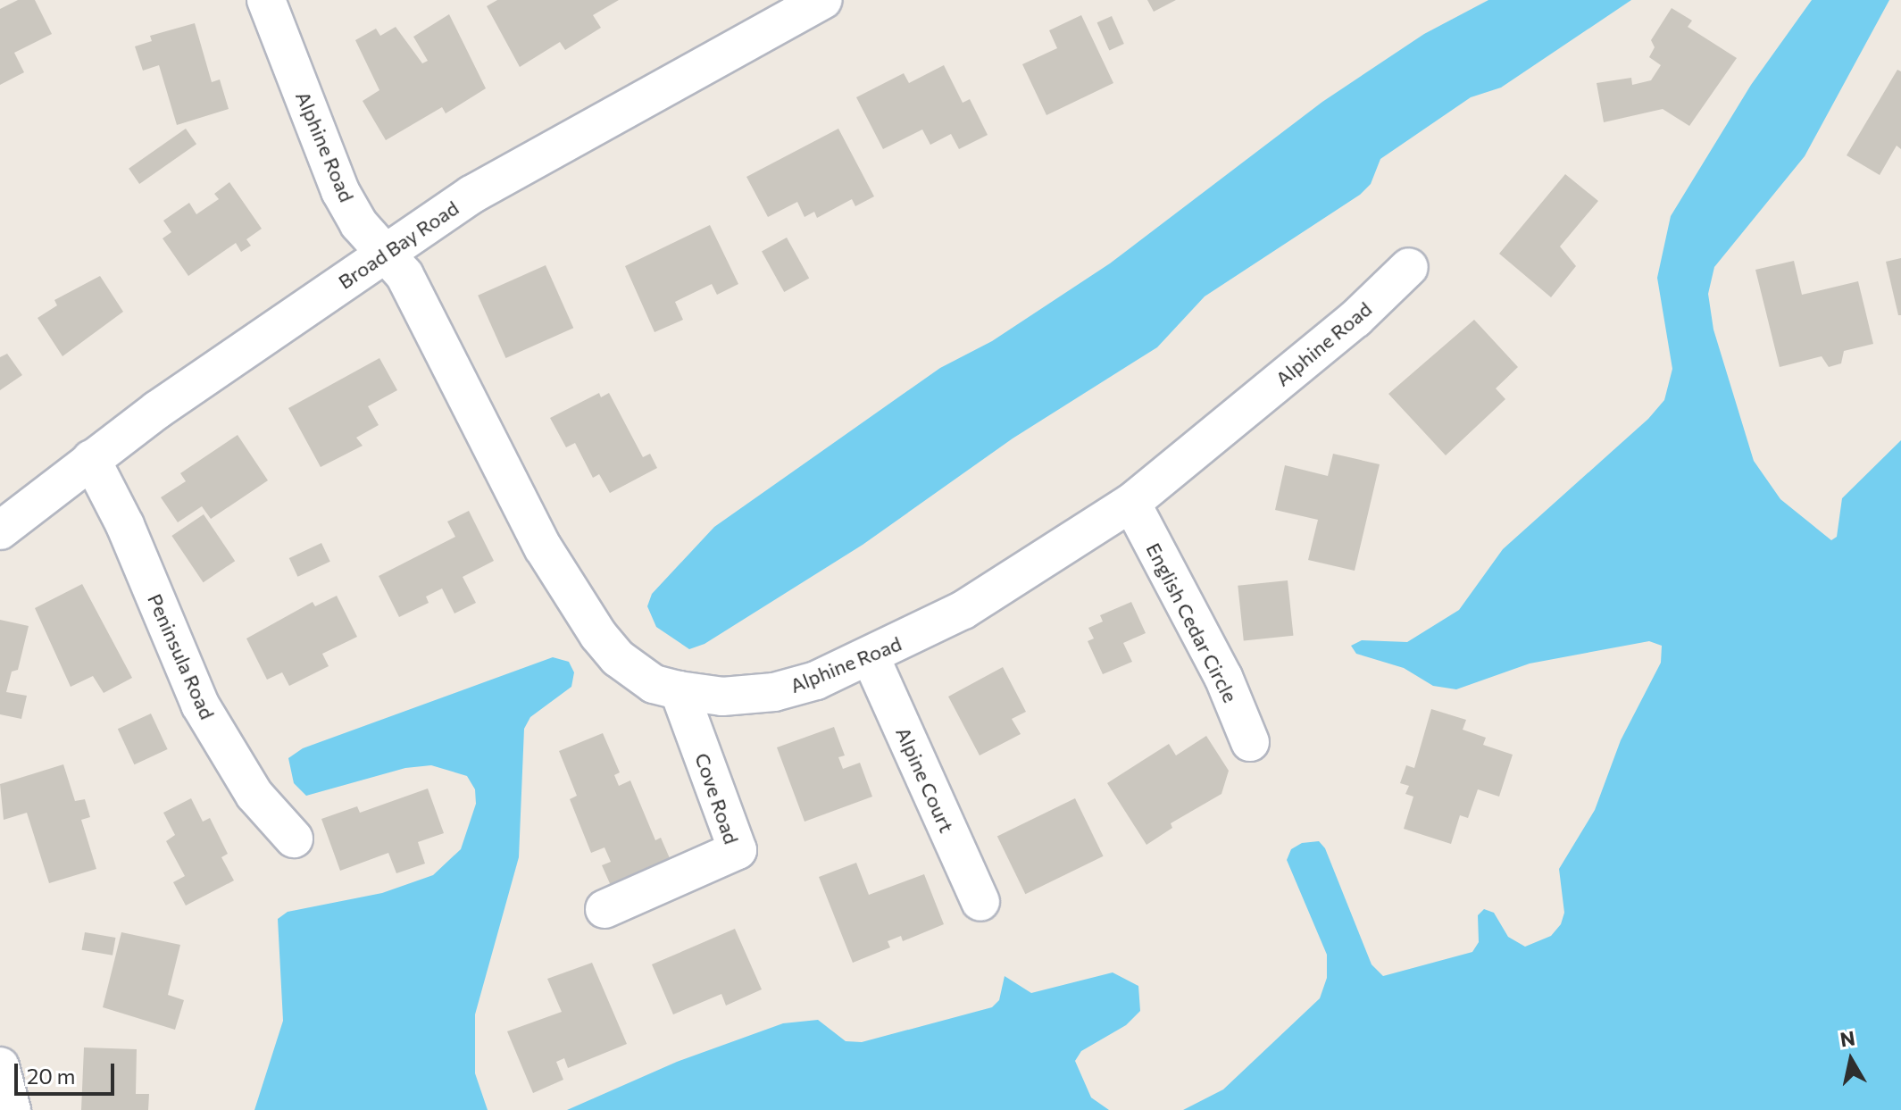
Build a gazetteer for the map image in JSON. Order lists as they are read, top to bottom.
{
  "streets": {
    "street": [
      "Alphine Road",
      "Broad Bay Road",
      "English Cedar Circle",
      "Peninsula Road",
      "Alpine Court",
      "Cove Road"
    ]
  },
  "crossings": [
    ["Alphine Road", "Broad Bay Road"],
    ["Alphine Road", "English Cedar Circle"],
    ["Alphine Road", "Alpine Court"],
    ["Alphine Road", "Cove Road"],
    ["Broad Bay Road", "Peninsula Road"]
  ],
  "scale_bar": "20 m",
  "north": "top"
}
